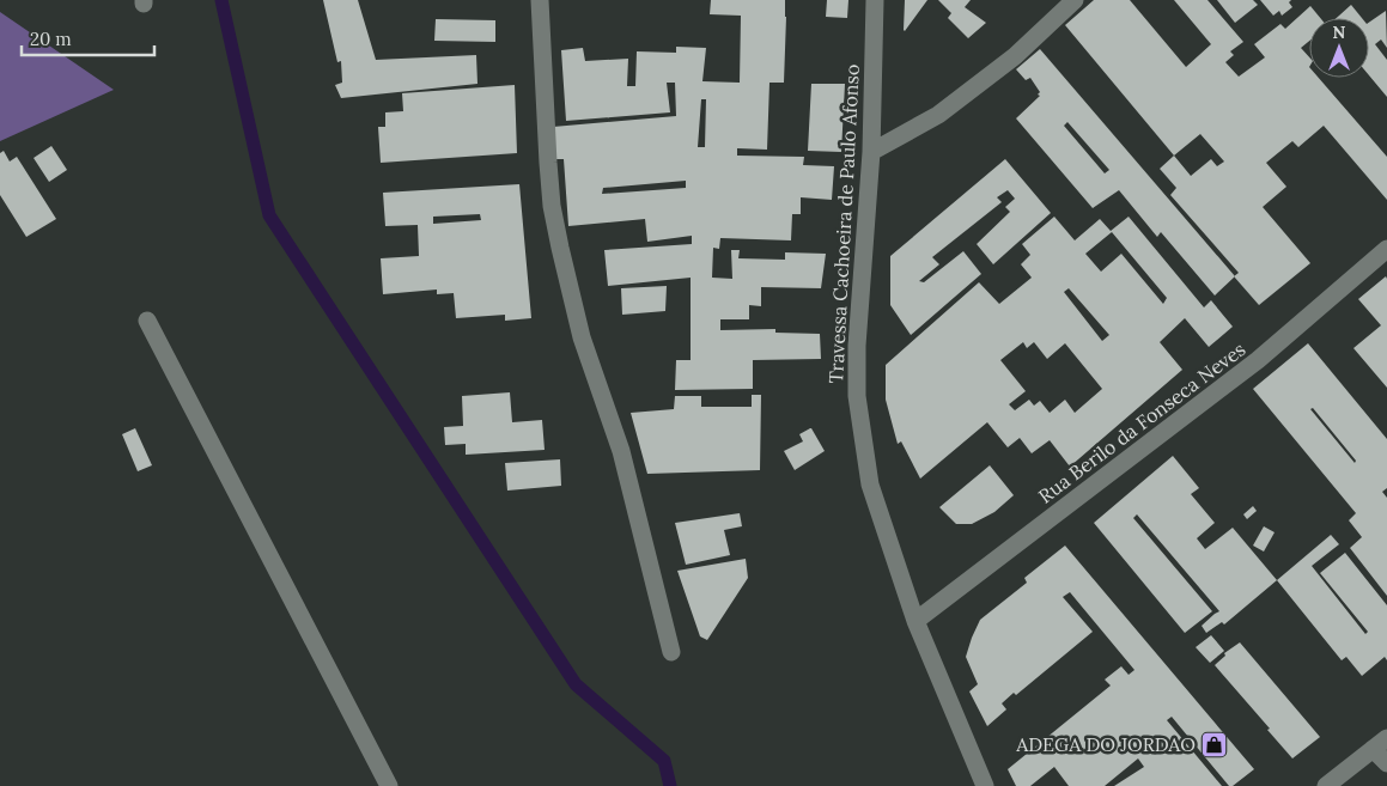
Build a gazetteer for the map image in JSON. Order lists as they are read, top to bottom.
{
  "streets": {
    "street": ["Travessa Cachoeira de Paulo Afonso", "Rua Berilo da Fonseca Neves"]
  },
  "crossings": [
    ["Travessa Cachoeira de Paulo Afonso", "Rua Berilo da Fonseca Neves"]
  ],
  "places": {
    "shop": ["ADEGA DO JORDAO"]
  },
  "scale_bar": "20 m",
  "north": "top"
}
